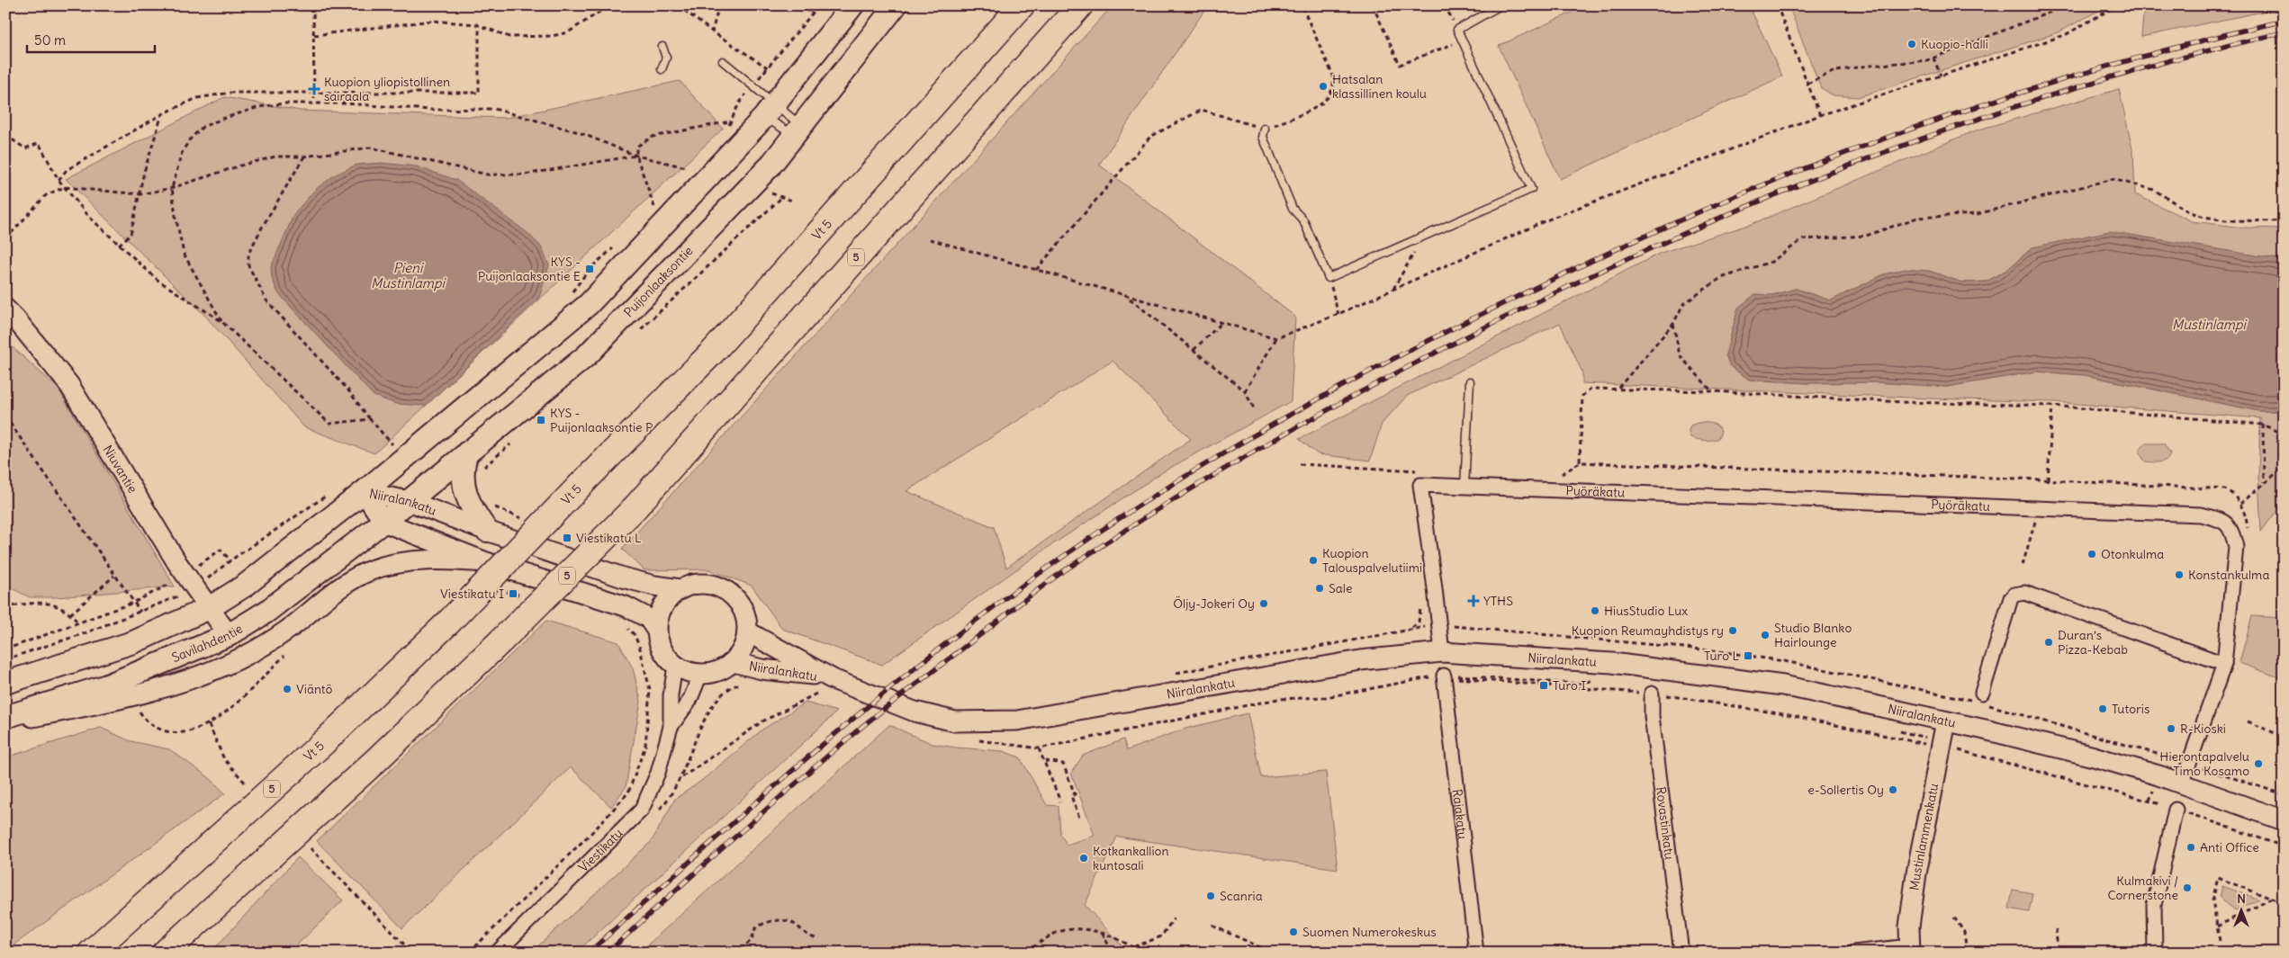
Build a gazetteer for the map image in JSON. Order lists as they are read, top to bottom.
{
  "streets": {
    "highway": ["Vt 5", "5"],
    "main road": [
      "Puijonlaaksontie",
      "Niuvantie",
      "Niiralankatu",
      "Savilahdentie",
      "Mustinlammenkatu"
    ],
    "street": [
      "Pyöräkatu",
      "Rajakatu",
      "Rovastinkatu",
      "Viestikatu"
    ]
  },
  "crossings": [
    ["Puijonlaaksontie", "Niiralankatu"],
    ["Puijonlaaksontie", "Savilahdentie"],
    ["Niuvantie", "Savilahdentie"],
    ["Pyöräkatu", "Niiralankatu"],
    ["Niiralankatu", "Savilahdentie"],
    ["Niiralankatu", "Mustinlammenkatu"],
    ["Niiralankatu", "Viestikatu"]
  ],
  "water": ["Pieni Mustinlampi", "Mustinlampi"],
  "places": {
    "other": [
      "Kuopio-halli",
      "Hatsalan klassillinen koulu",
      "Otonkulma",
      "Kuopion Talouspalvelutiimi",
      "Konstankulma",
      "Sale",
      "Öljy-Jokeri Oy",
      "HiusStudio Lux",
      "Kuopion Reumayhdistys ry",
      "Studio Blanko Hairlounge",
      "Duran’s Pizza-Kebab",
      "Viäntö",
      "Tutoris",
      "R-Kioski",
      "Hierontapalvelu Timo Kosamo",
      "e-Sollertis Oy",
      "Anti Office",
      "Kotkankallion kuntosali",
      "Kulmakivi / Cornerstone",
      "Scanria",
      "Suomen Numerokeskus"
    ],
    "health": ["Kuopion yliopistollinen sairaala", "YTHS"],
    "transit": [
      "KYS - Puijonlaaksontie E",
      "KYS - Puijonlaaksontie P",
      "Viestikatu L",
      "Viestikatu I",
      "Turo L",
      "Turo I"
    ]
  },
  "scale_bar": "50 m",
  "north": "top"
}
